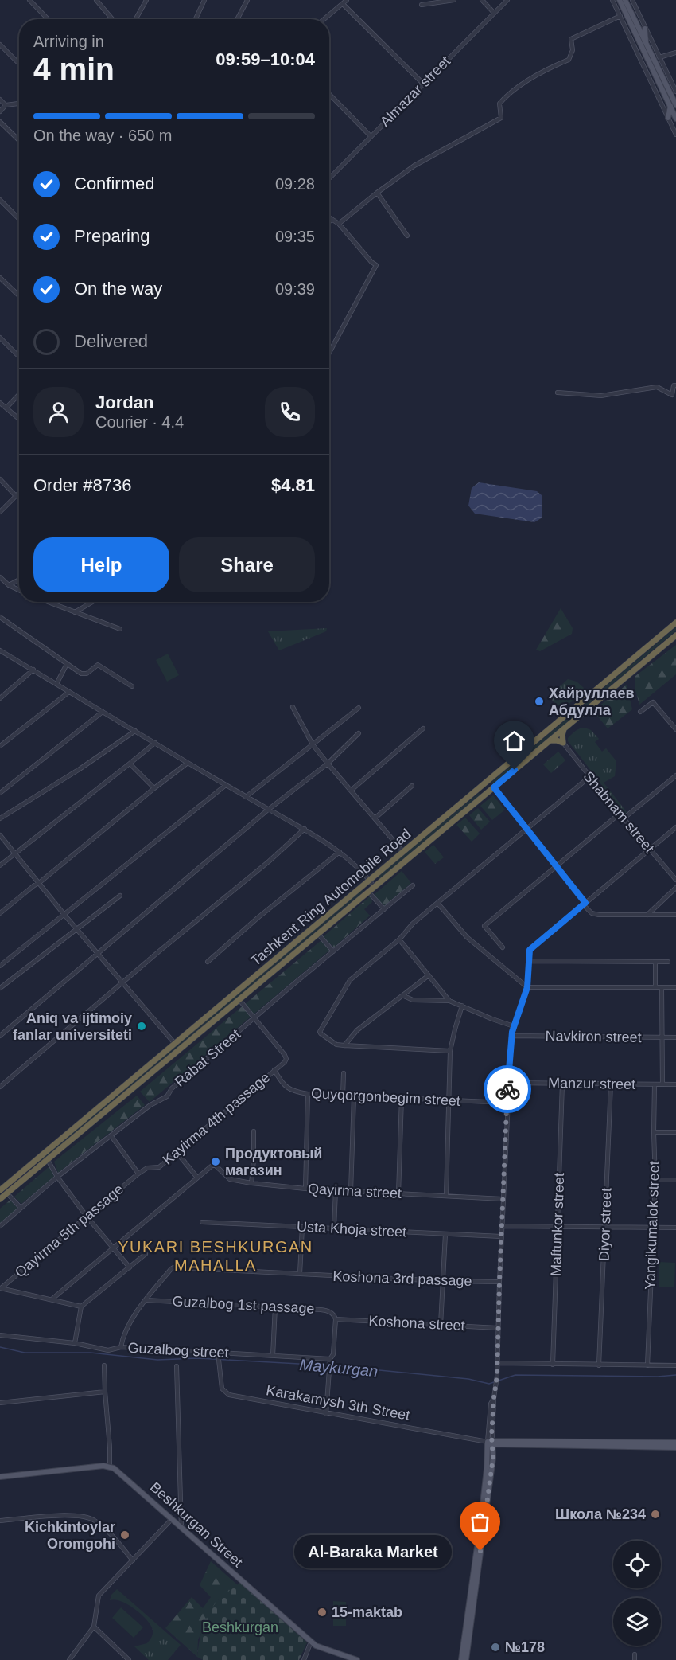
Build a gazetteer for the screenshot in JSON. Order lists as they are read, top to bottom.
{
  "streets": {
    "highway": ["Tashkent Ring Automobile Road"],
    "main road": ["Karakamysh 3th Street", "Beshkurgan Street"],
    "street": [
      "Almazar street",
      "Shabnam street",
      "Navkiron street",
      "Rabat Street",
      "Manzur street",
      "Quyqorgonbegim street",
      "Kayirma 4th passage",
      "Qayirma street",
      "Maftunkor street",
      "Diyor street",
      "Yangikumalok street",
      "Usta Khoja street",
      "Qayirma 5th passage",
      "Koshona 3rd passage",
      "Guzalbog 1st passage",
      "Koshona street",
      "Guzalbog street"
    ]
  },
  "crossings": [
    ["Tashkent Ring Automobile Road", "Kayirma 4th passage"],
    ["Rabat Street", "Kayirma 4th passage"],
    ["Manzur street", "Maftunkor street"],
    ["Manzur street", "Diyor street"],
    ["Manzur street", "Yangikumalok street"],
    ["Quyqorgonbegim street", "Kayirma 4th passage"],
    ["Kayirma 4th passage", "Qayirma 5th passage"],
    ["Koshona 3rd passage", "Guzalbog 1st passage"],
    ["Koshona 3rd passage", "Guzalbog street"],
    ["Guzalbog 1st passage", "Koshona street"],
    ["Guzalbog street", "Karakamysh 3th Street"]
  ],
  "districts": ["YUKARI BESHKURGAN MAHALLA"],
  "water": ["Maykurgan"],
  "parks": ["Beshkurgan"],
  "places": [
    "Хайруллаев Абдулла",
    "Aniq va ijtimoiy fanlar universiteti",
    "Продуктовый магазин",
    "Школа №234",
    "Kichkintoylar Oromgohi",
    "Al-Baraka Market",
    "15-maktab",
    "№178"
  ],
  "page": {
    "heading": ["4 min", "Arriving in", "09:59–10:04"],
    "panel": [
      "Jordan",
      "Courier · 4.4",
      "Order #8736",
      "$4.81"
    ],
    "bar": "On the way · 650 m",
    "list": [
      ["Confirmed", "09:28"],
      ["Preparing", "09:35"],
      ["On the way", "09:39"],
      "Delivered"
    ],
    "buttons": ["Help", "Share"],
    "bubble": "Al-Baraka Market"
  }
}
